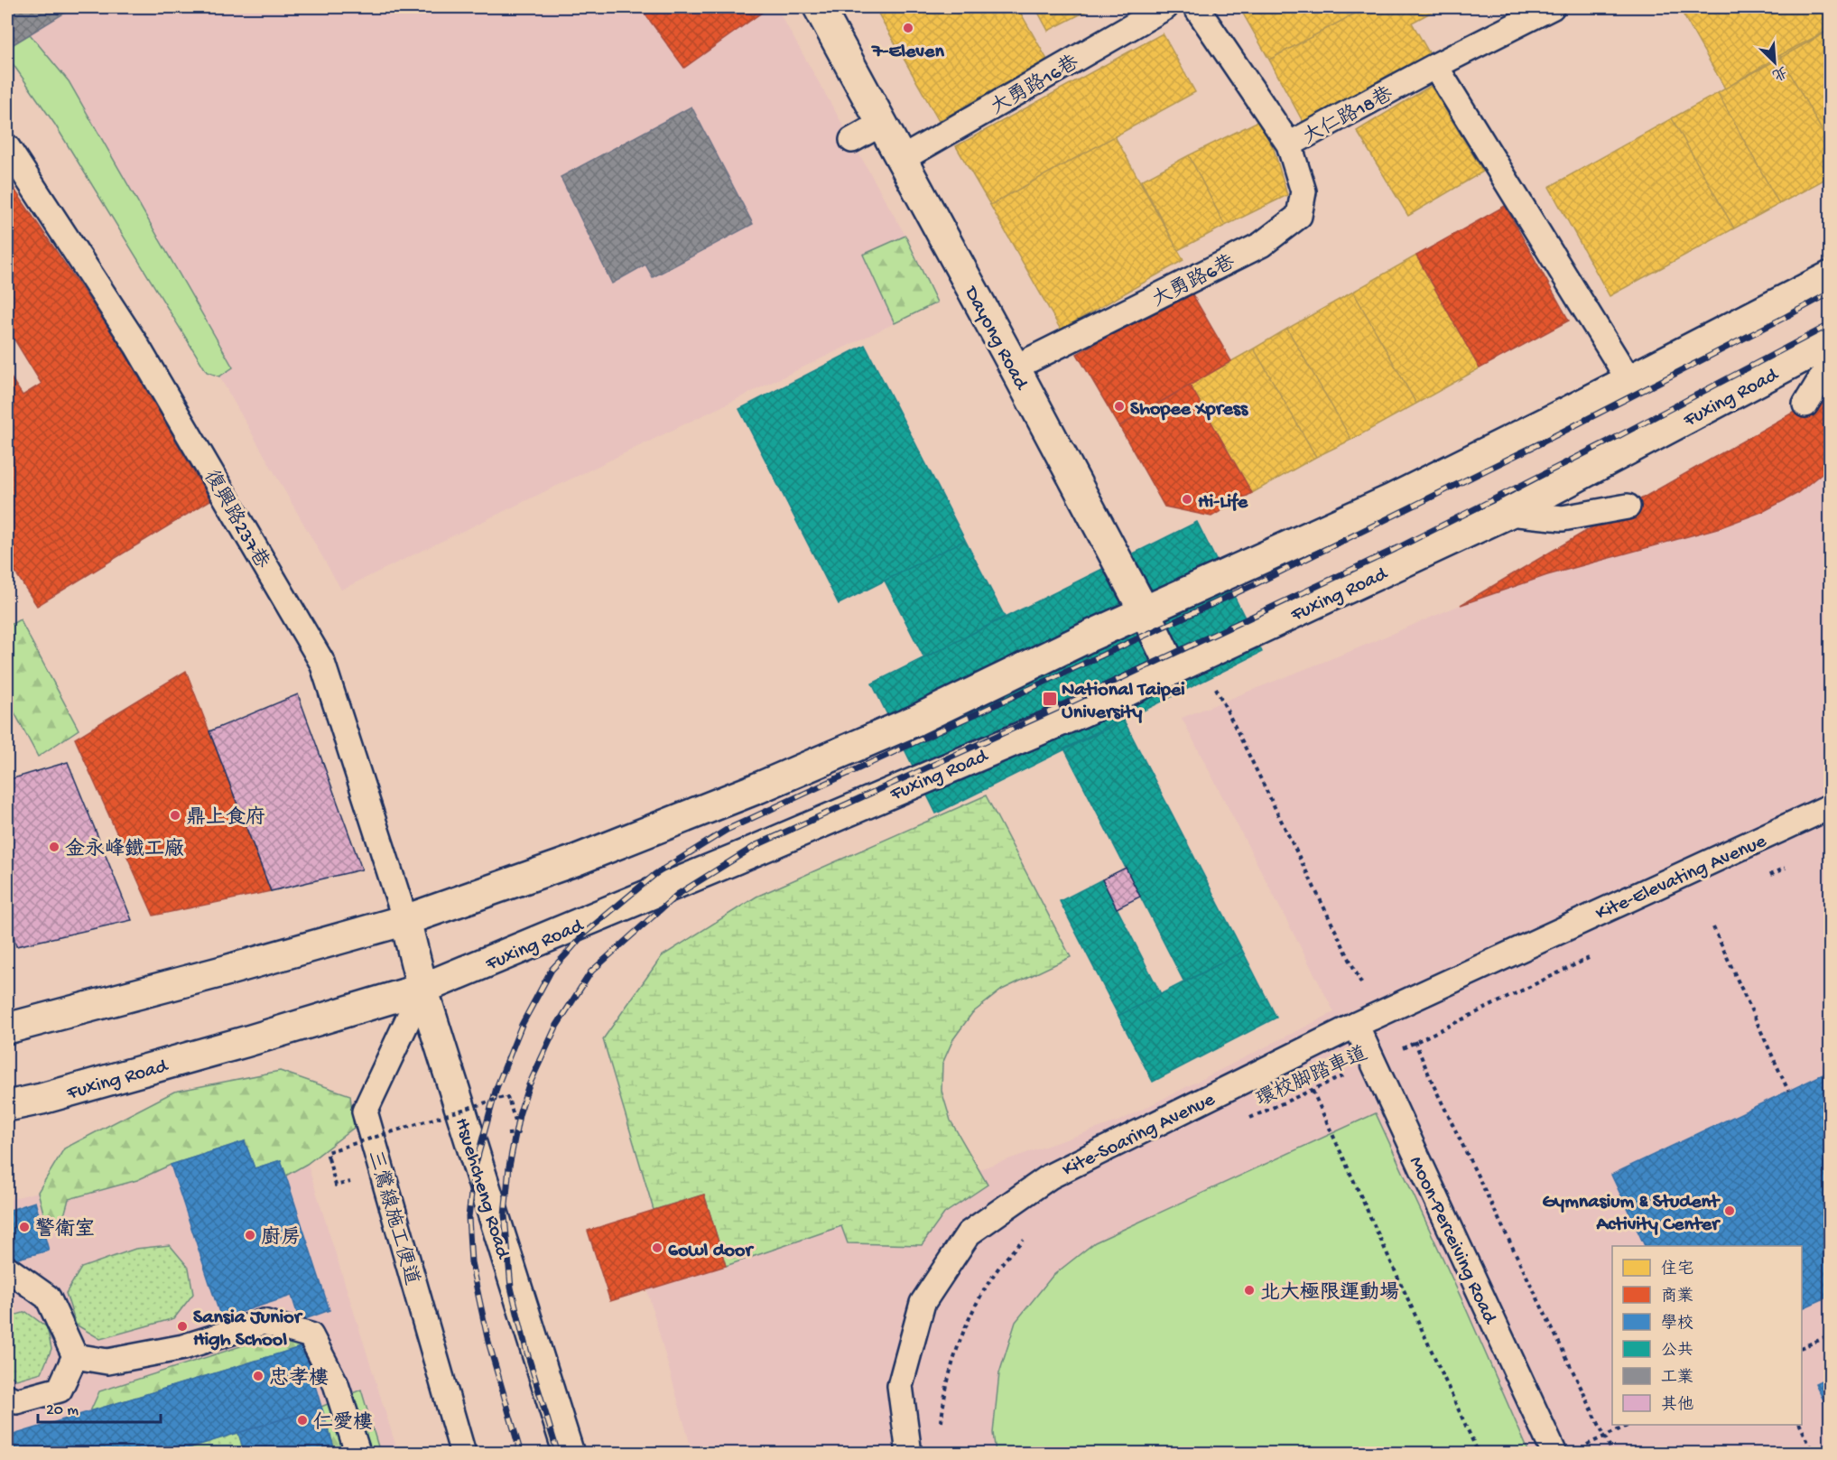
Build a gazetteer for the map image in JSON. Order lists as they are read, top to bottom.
{
  "streets": {
    "main road": ["Dayong Road", "Fuxing Road", "Hsuehcheng Road"],
    "lane": [
      "大勇路16巷",
      "大仁路18巷",
      "大勇路6巷",
      "復興路237巷",
      "Kite-Elevating Avenue",
      "Kite-Soaring Avenue",
      "三鶯線施工便道",
      "Moon-Perceiving Road"
    ],
    "path": ["環校脚踏車道"]
  },
  "crossings": [
    ["大勇路16巷", "Dayong Road"],
    ["大仁路18巷", "大勇路6巷"],
    ["大勇路6巷", "Dayong Road"],
    ["Dayong Road", "Fuxing Road"],
    ["Fuxing Road", "Hsuehcheng Road"],
    ["Fuxing Road", "三鶯線施工便道"],
    ["復興路237巷", "Hsuehcheng Road"],
    ["Kite-Elevating Avenue", "Kite-Soaring Avenue"],
    ["環校脚踏車道", "Moon-Perceiving Road"],
    ["Kite-Soaring Avenue", "Moon-Perceiving Road"],
    ["Hsuehcheng Road", "三鶯線施工便道"]
  ],
  "places": {
    "other": [
      "7-Eleven",
      "Shopee Xpress",
      "Hi-Life",
      "鼎上食府",
      "金永峰鐵工廠",
      "Gymnasium & Student Activity Center",
      "警衛室",
      "廚房",
      "6owl door",
      "北大極限運動場",
      "Sansia Junior High School",
      "忠孝樓",
      "仁愛樓"
    ],
    "transit": ["National Taipei University"]
  },
  "legend": [
    "住宅",
    "商業",
    "學校",
    "公共",
    "工業",
    "其他"
  ],
  "scale_bar": "20 m",
  "north": "bottom right"
}
